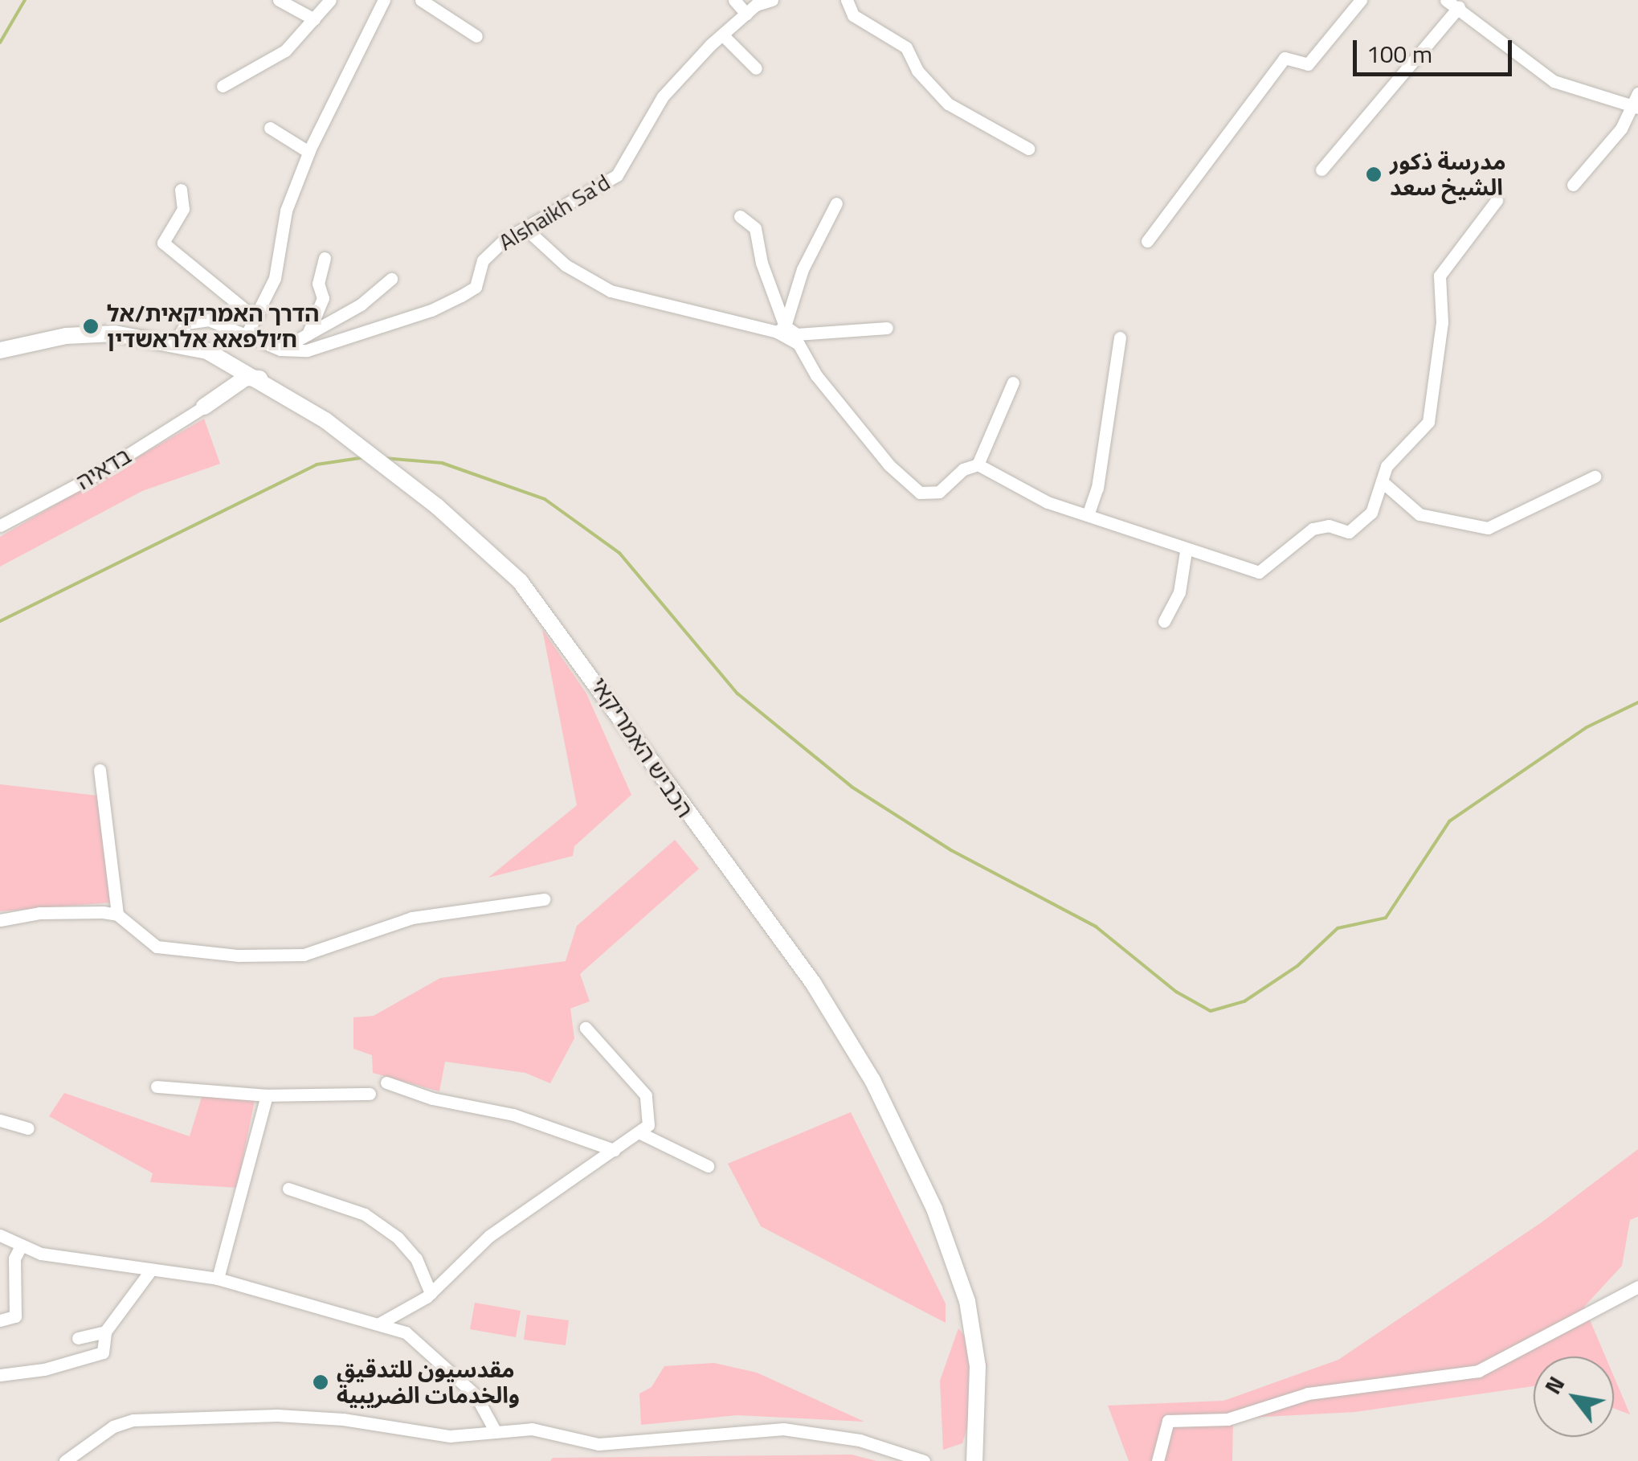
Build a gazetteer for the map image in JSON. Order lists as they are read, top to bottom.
{
  "streets": {
    "main road": ["הכביש האמריקאי"],
    "street": ["Alshaikh Sa'd", "בדאיה"]
  },
  "places": ["مدرسة ذكور الشيخ سعد", "הדרך האמריקאית/אל ח׳ולפאא אלראשדין", "مقدسيون للتدقيق والخدمات الضريبية"],
  "scale_bar": "100 m",
  "north": "top left"
}
